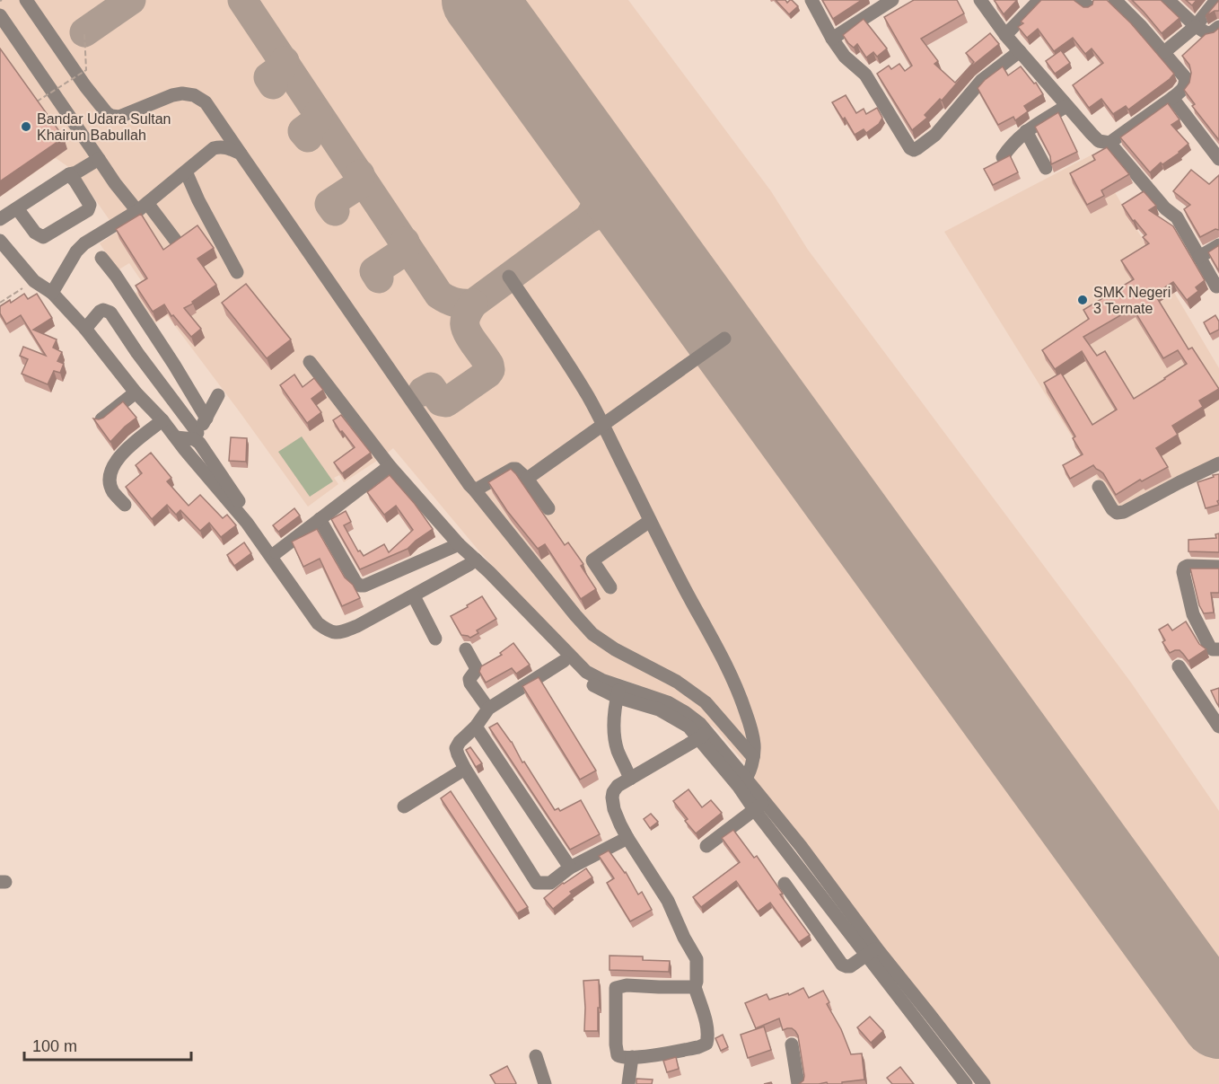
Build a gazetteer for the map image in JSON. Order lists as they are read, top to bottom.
{
  "places": ["Bandar Udara Sultan Khairun Babullah", "SMK Negeri 3 Ternate"],
  "scale_bar": "100 m"
}
